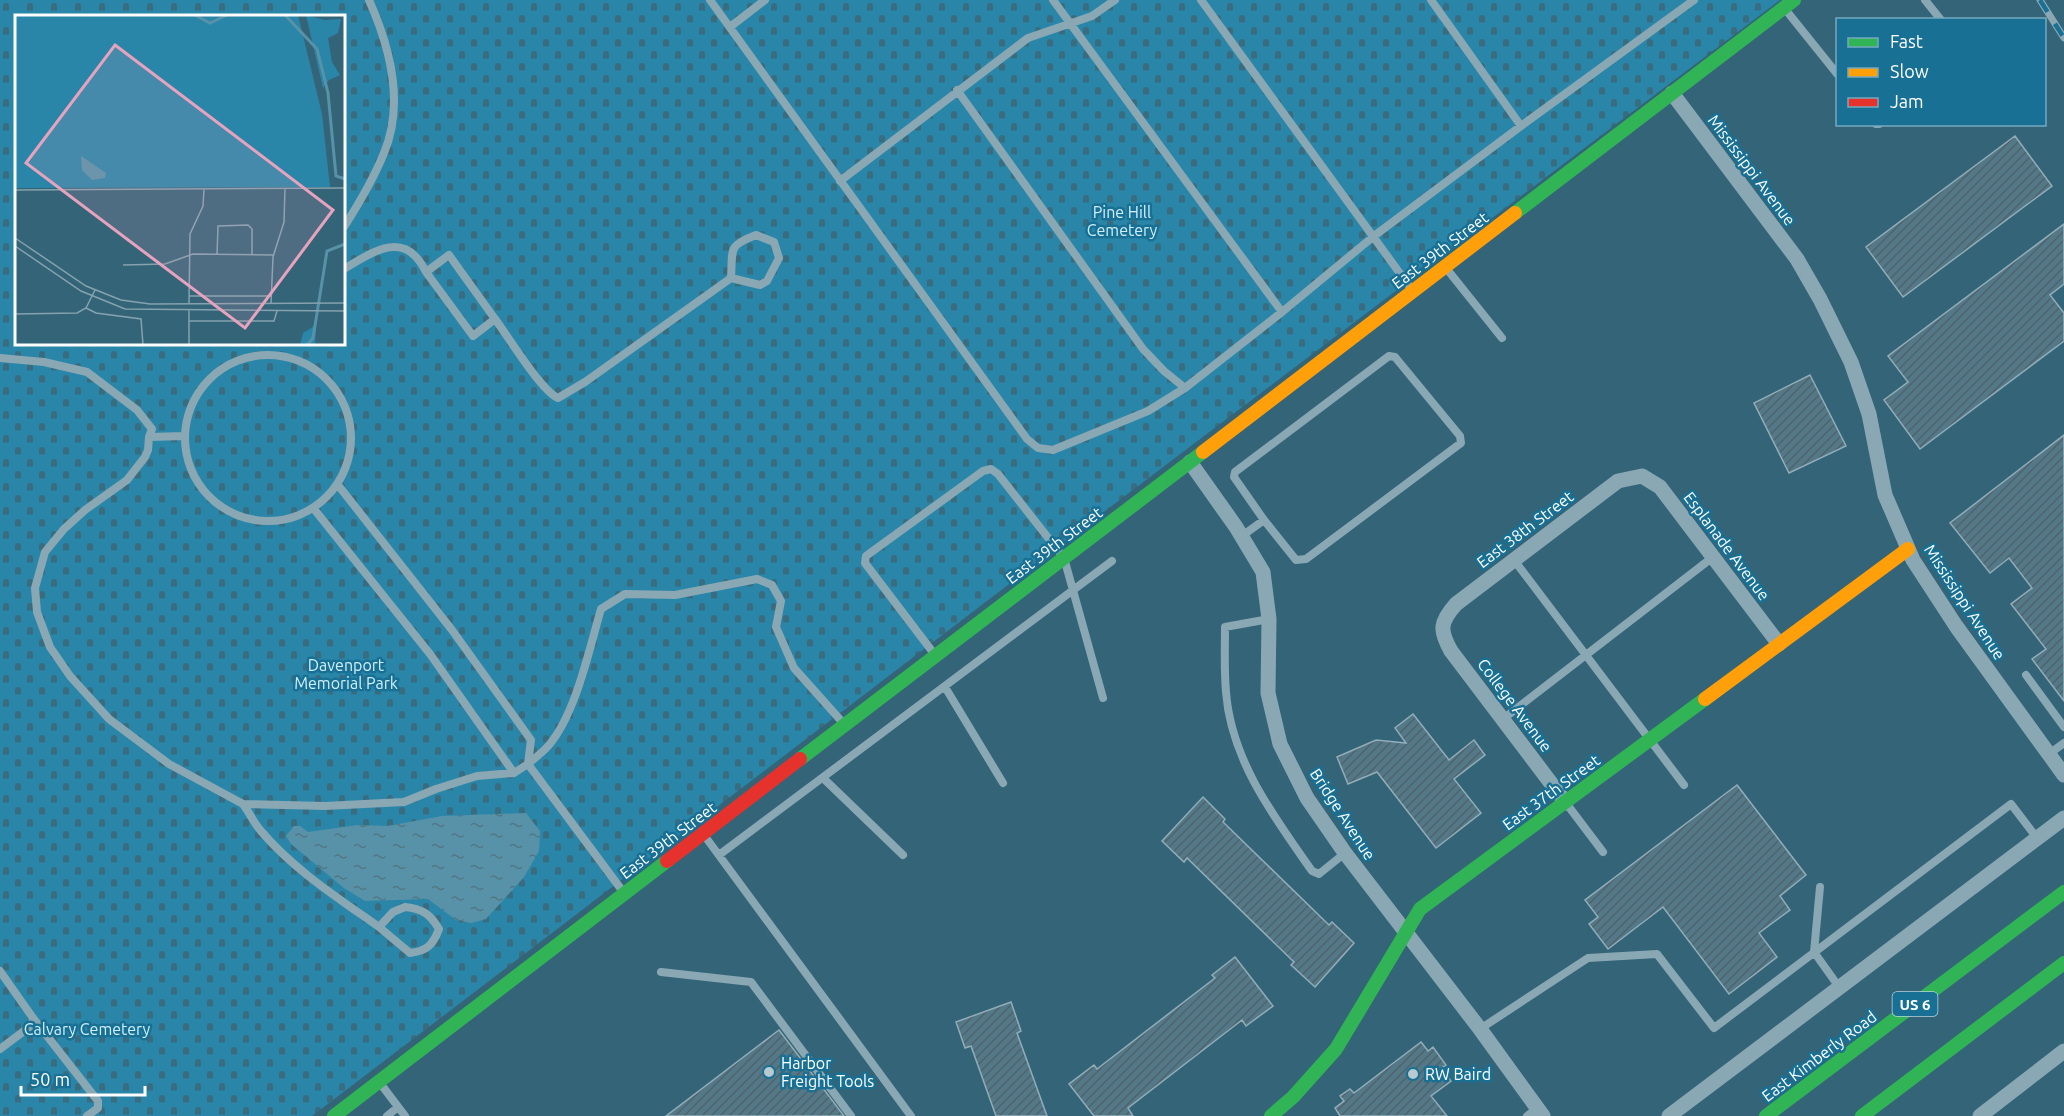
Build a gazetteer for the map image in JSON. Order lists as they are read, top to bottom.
{
  "streets": {
    "street": [
      "Mississippi Avenue",
      "East 39th Street",
      "East 38th Street",
      "Esplanade Avenue",
      "College Avenue",
      "East 37th Street",
      "Bridge Avenue",
      "US 6",
      "East Kimberly Road"
    ]
  },
  "crossings": [
    ["Mississippi Avenue", "East 39th Street"],
    ["Mississippi Avenue", "East 37th Street"],
    ["East 39th Street", "Bridge Avenue"],
    ["East 38th Street", "Esplanade Avenue"],
    ["East 38th Street", "College Avenue"],
    ["Esplanade Avenue", "East 37th Street"],
    ["College Avenue", "East 37th Street"],
    ["East 37th Street", "Bridge Avenue"]
  ],
  "parks": ["Pine Hill Cemetery", "Davenport Memorial Park", "Calvary Cemetery"],
  "places": ["Harbor Freight Tools", "RW Baird"],
  "legend": ["Fast", "Slow", "Jam"],
  "scale_bar": "50 m"
}
